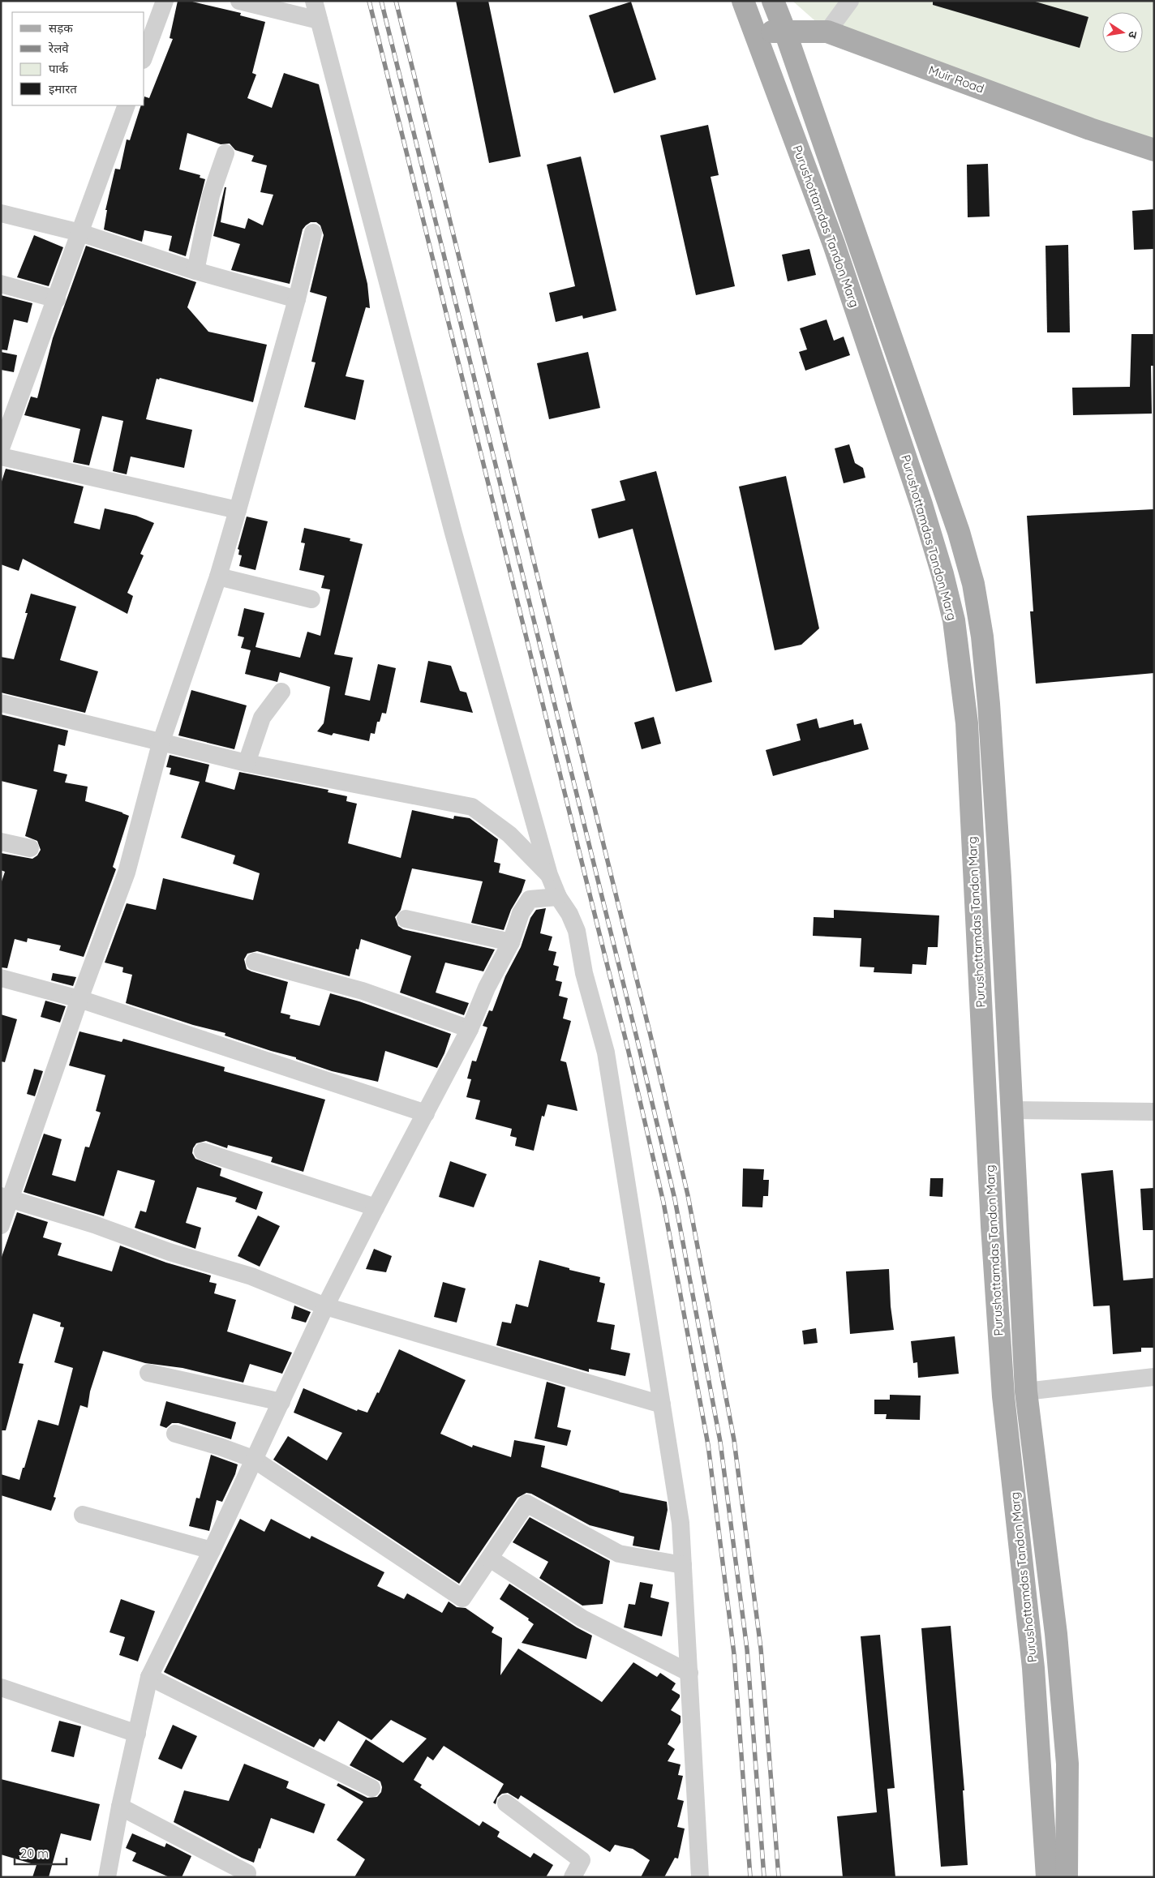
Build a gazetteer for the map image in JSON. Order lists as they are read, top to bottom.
{
  "streets": {
    "main road": ["Muir Road", "Purushottamdas Tandon Marg"]
  },
  "crossings": [
    ["Muir Road", "Purushottamdas Tandon Marg"]
  ],
  "legend": [
    "सड़क",
    "रेलवे",
    "पार्क",
    "इमारत"
  ],
  "scale_bar": "20 m",
  "north": "right"
}
